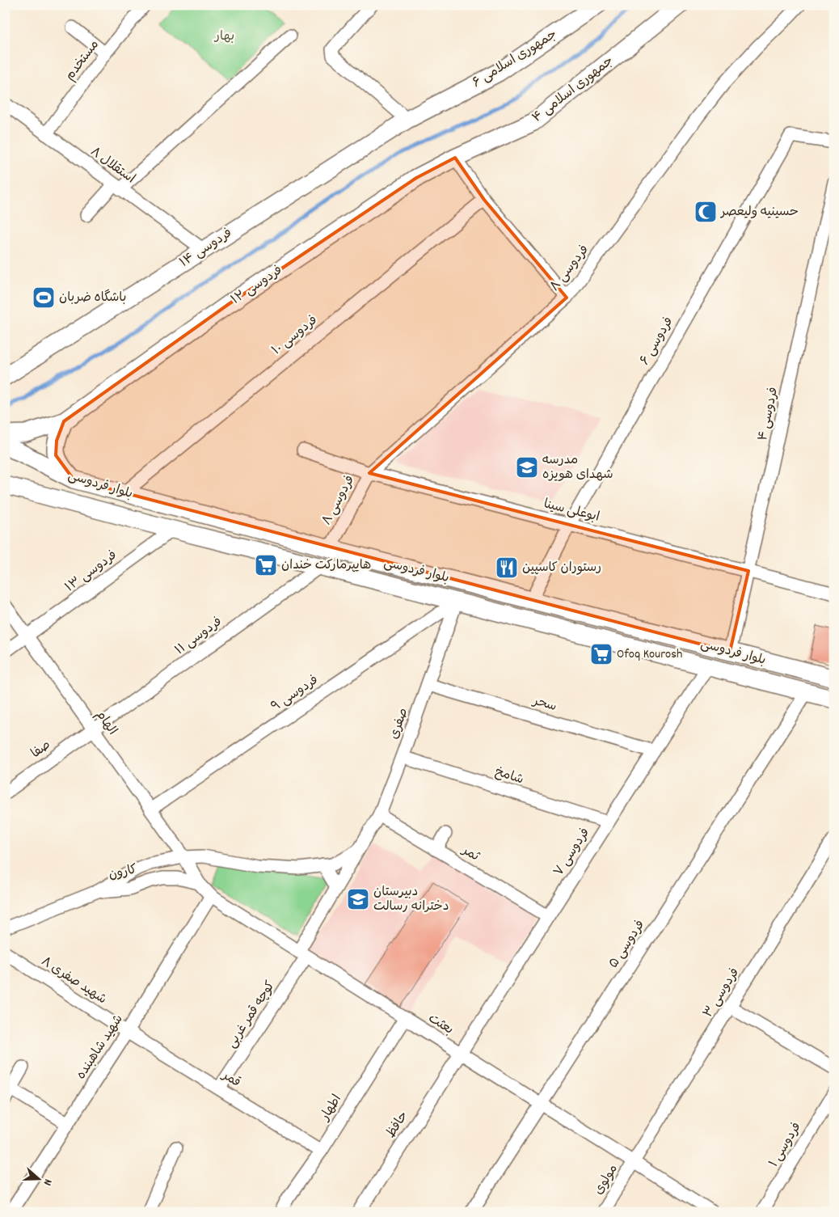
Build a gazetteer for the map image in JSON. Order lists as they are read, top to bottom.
{
  "streets": {
    "main road": [
      "جمهوری اسلامی ۶",
      "جمهوری اسلامی ۴",
      "فردوسی ۱۴",
      "فردوسی ۱۲",
      "بلوار فردوسی"
    ],
    "street": [
      "مستخدم",
      "استقلال ۸",
      "فردوسی ۸",
      "فردوسی ۱۰",
      "فردوسی ۶",
      "فردوسی ۴",
      "ابوعلی سینا",
      "فردوسی ۱۳",
      "فردوسی ۱۱",
      "فردوسی ۹",
      "سحر",
      "الهام",
      "صفری",
      "صفا",
      "شامخ",
      "فردوسی ۷",
      "ثمر",
      "کارون",
      "فردوسی ۵",
      "شهید صفری ۸",
      "فردوسی ۳",
      "کوچه قمر غربی",
      "بعثت",
      "شهید شاهبنده",
      "قمر",
      "اطهار",
      "حافظ",
      "فردوسی ۱",
      "مولوی"
    ]
  },
  "crossings": [
    ["جمهوری اسلامی ۶", "فردوسی ۱۴"],
    ["مستخدم", "استقلال ۸"],
    ["جمهوری اسلامی ۴", "فردوسی ۱۲"],
    ["استقلال ۸", "فردوسی ۱۴"],
    ["فردوسی ۸", "بلوار فردوسی"],
    ["فردوسی ۸", "ابوعلی سینا"],
    ["فردوسی ۱۰", "بلوار فردوسی"],
    ["فردوسی ۶", "بلوار فردوسی"],
    ["فردوسی ۶", "ابوعلی سینا"],
    ["فردوسی ۴", "بلوار فردوسی"],
    ["فردوسی ۴", "ابوعلی سینا"],
    ["بلوار فردوسی", "فردوسی ۱۳"],
    ["بلوار فردوسی", "فردوسی ۱۱"],
    ["بلوار فردوسی", "فردوسی ۹"],
    ["بلوار فردوسی", "صفری"],
    ["بلوار فردوسی", "فردوسی ۷"],
    ["بلوار فردوسی", "فردوسی ۵"],
    ["فردوسی ۱۳", "الهام"],
    ["فردوسی ۱۱", "الهام"],
    ["فردوسی ۱۱", "صفا"],
    ["فردوسی ۹", "الهام"],
    ["فردوسی ۹", "صفری"],
    ["سحر", "صفری"],
    ["سحر", "فردوسی ۷"],
    ["الهام", "صفا"],
    ["الهام", "کارون"],
    ["الهام", "بعثت"],
    ["صفری", "شامخ"],
    ["صفری", "ثمر"],
    ["صفری", "کارون"],
    ["صفری", "کوچه قمر غربی"],
    ["شامخ", "فردوسی ۷"],
    ["فردوسی ۷", "ثمر"],
    ["فردوسی ۷", "بعثت"],
    ["فردوسی ۷", "حافظ"],
    ["کارون", "بعثت"],
    ["فردوسی ۵", "بعثت"],
    ["شهید صفری ۸", "شهید شاهبنده"],
    ["شهید صفری ۸", "قمر"],
    ["فردوسی ۳", "بعثت"],
    ["فردوسی ۳", "مولوی"],
    ["کوچه قمر غربی", "بعثت"],
    ["کوچه قمر غربی", "قمر"],
    ["بعثت", "شهید شاهبنده"],
    ["بعثت", "اطهار"],
    ["بعثت", "حافظ"],
    ["بعثت", "مولوی"],
    ["شهید شاهبنده", "قمر"],
    ["قمر", "اطهار"]
  ],
  "parks": ["بهار"],
  "places": {
    "mosque": ["حسینیه ولیعصر"],
    "sports": ["باشگاه ضربان"],
    "school or university": ["مدرسه شهدای هویزه", "دبیرستان دخترانه رسالت"],
    "supermarket": ["هایپرمارکت خندان", "Ofoq Kourosh"],
    "restaurant": ["رستوران کاسپین"]
  },
  "north": "right"
}
